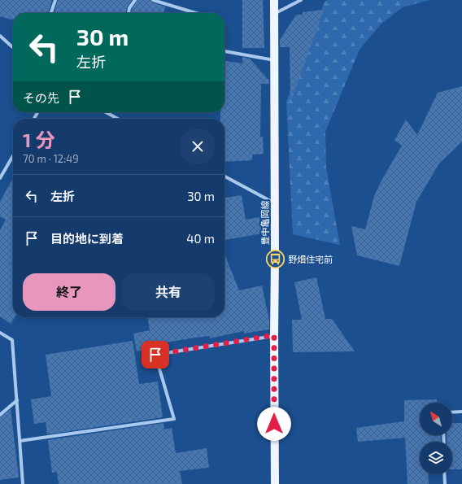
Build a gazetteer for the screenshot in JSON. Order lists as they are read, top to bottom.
{
  "streets": {
    "main road": ["豊中亀岡線"]
  },
  "places": {
    "bus stop": ["野畑住宅前"]
  },
  "north": "top left",
  "page": {
    "turn": ["30 m", "左折"],
    "then": "その先",
    "heading": ["1 分", "70 m · 12:49"],
    "list": [
      {
        "name": "左折",
        "value": "30 m"
      },
      {
        "name": "目的地に到着",
        "value": "40 m"
      }
    ],
    "buttons": ["終了", "共有"]
  }
}
